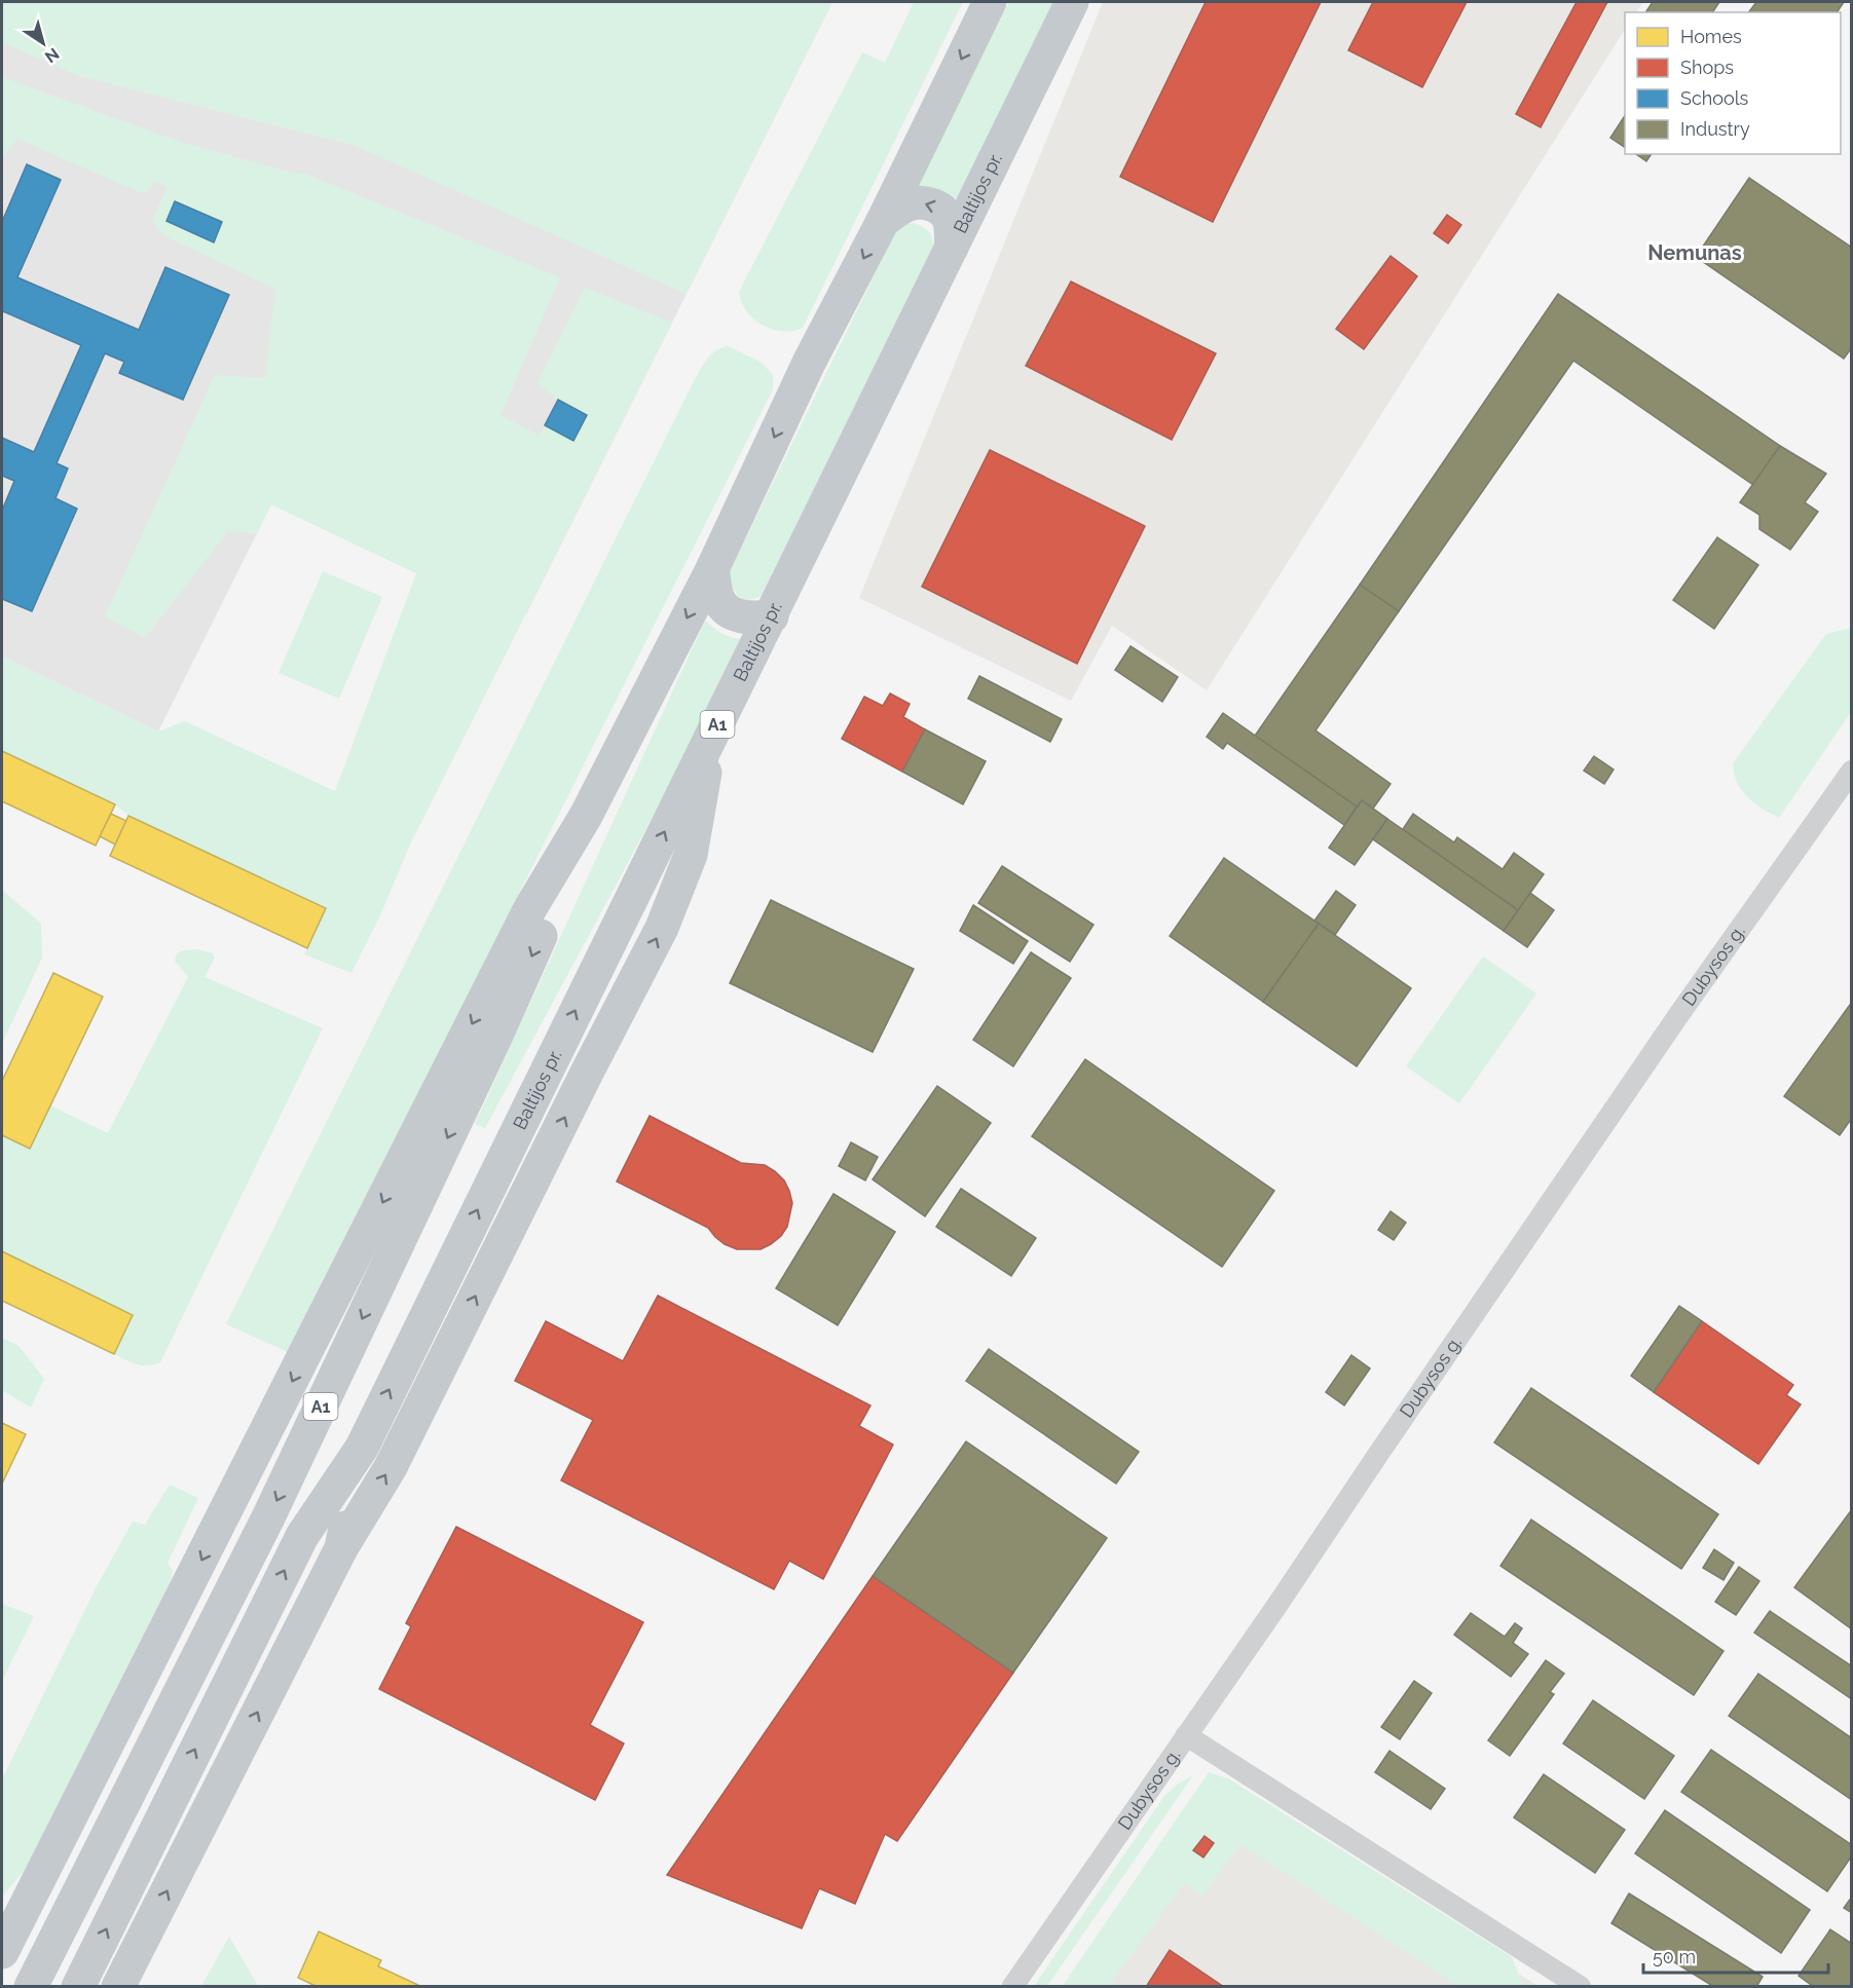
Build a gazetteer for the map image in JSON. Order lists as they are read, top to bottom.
{
  "streets": {
    "highway": ["Baltijos pr.", "A1"],
    "street": ["Dubysos g."]
  },
  "crossings": [
    ["Baltijos pr.", "A1"]
  ],
  "districts": ["Nemunas"],
  "legend": [
    "Homes",
    "Shops",
    "Schools",
    "Industry"
  ],
  "scale_bar": "50 m",
  "north": "bottom right"
}
